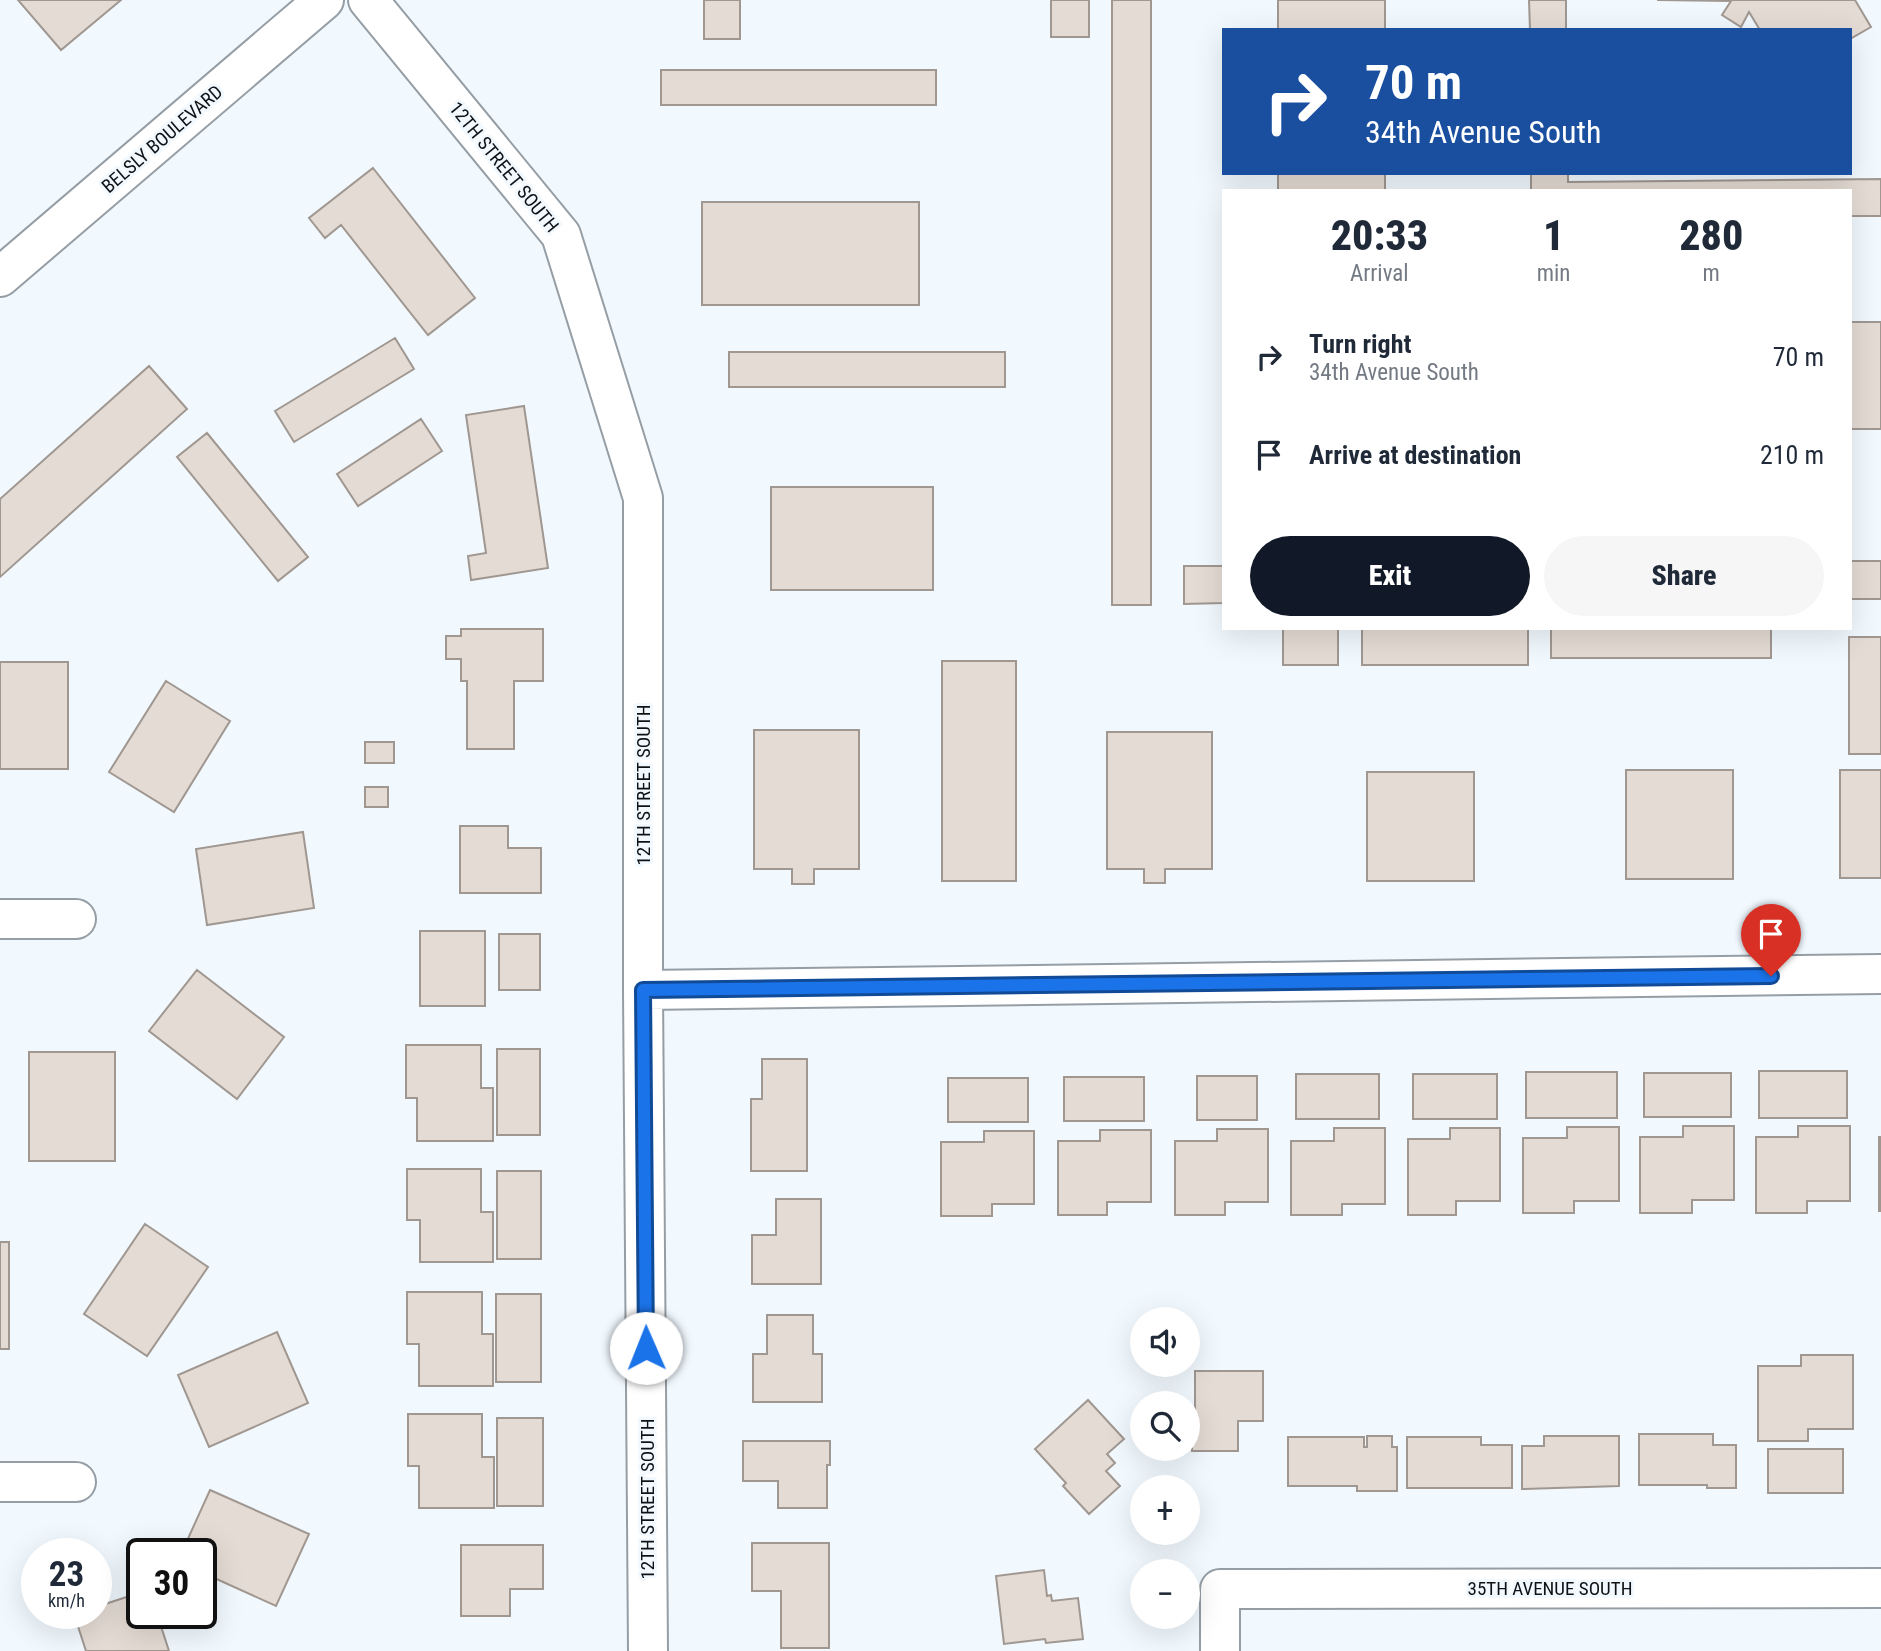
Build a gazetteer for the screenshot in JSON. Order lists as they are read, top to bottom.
{
  "streets": {
    "street": ["BELSLY BOULEVARD", "12TH STREET SOUTH", "35TH AVENUE SOUTH"]
  },
  "page": {
    "turn": ["70 m", "34th Avenue South"],
    "eta": [
      "20:33",
      "Arrival",
      "1",
      "min",
      "280",
      "m"
    ],
    "list": [
      {
        "name": "Turn right",
        "note": "34th Avenue South",
        "value": "70 m"
      },
      {
        "name": "Arrive at destination",
        "value": "210 m"
      }
    ],
    "buttons": ["Exit", "Share"],
    "map_buttons": ["+", "−"],
    "speed": "23 km/h",
    "limit": "30"
  }
}
